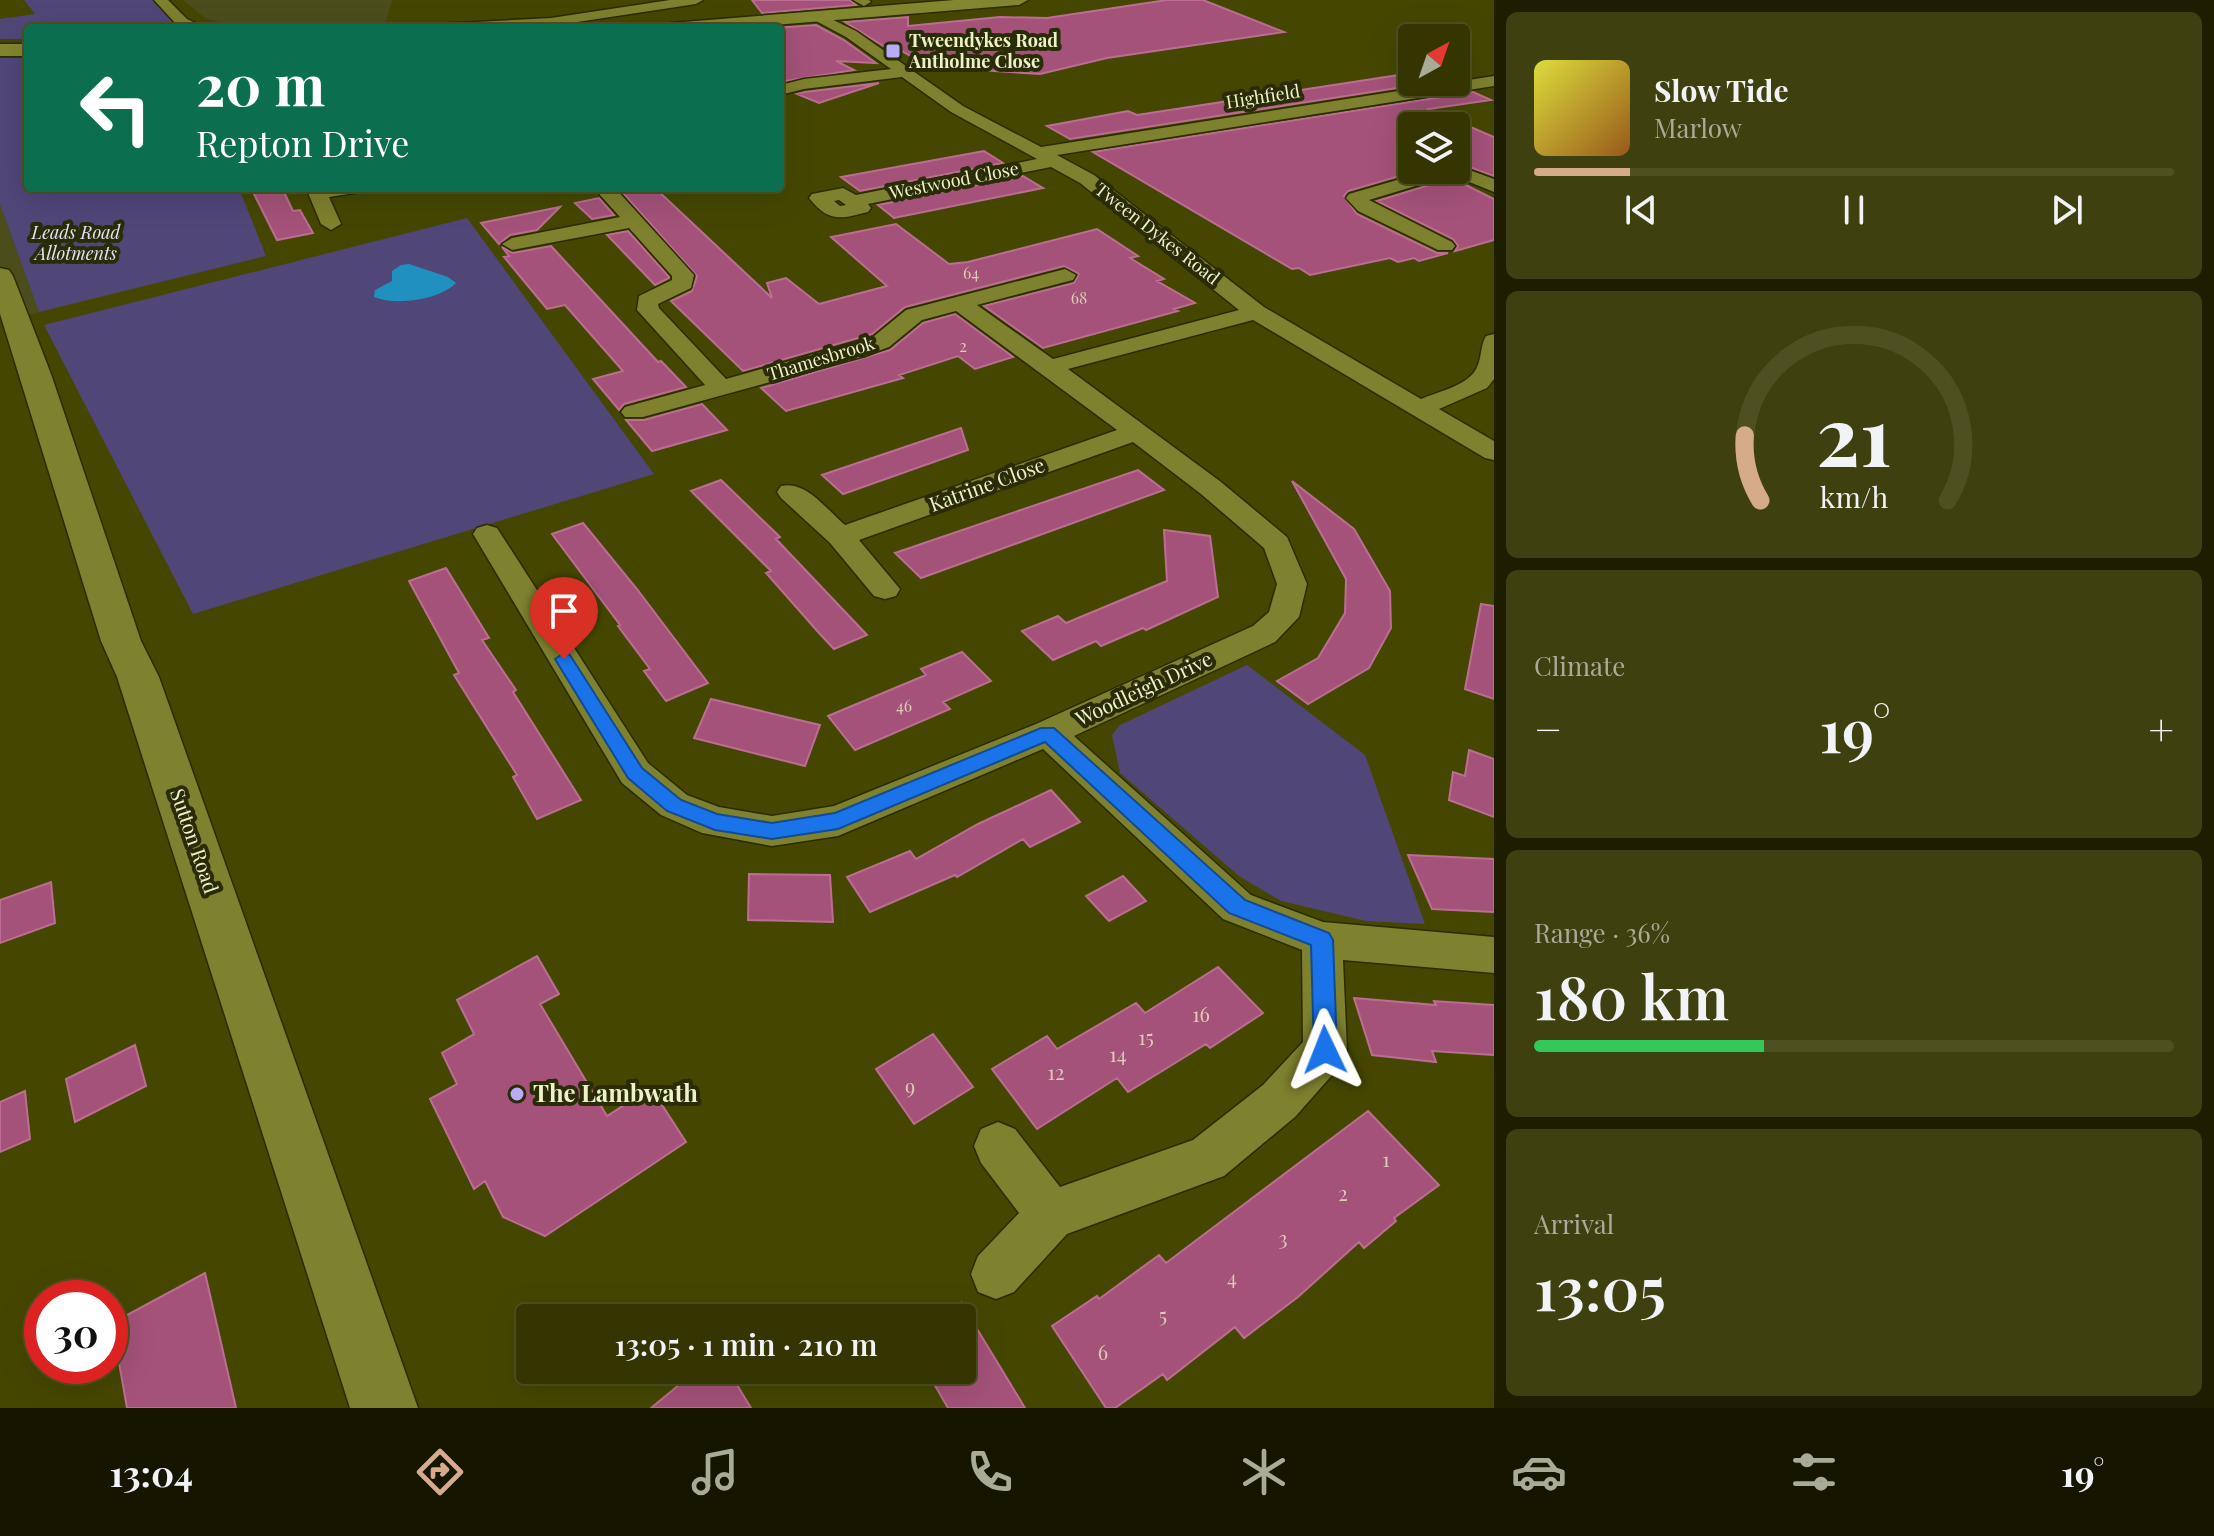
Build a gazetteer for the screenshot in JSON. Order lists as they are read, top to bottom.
{
  "streets": {
    "street": [
      "Highfield",
      "Westwood Close",
      "Tween Dykes Road",
      "Thamesbrook",
      "Katrine Close",
      "Woodleigh Drive",
      "Sutton Road"
    ]
  },
  "crossings": [
    ["Highfield", "Westwood Close"],
    ["Highfield", "Tween Dykes Road"],
    ["Westwood Close", "Tween Dykes Road"],
    ["Katrine Close", "Woodleigh Drive"]
  ],
  "parks": ["Leads Road Allotments"],
  "places": {
    "transit": ["Tweendykes Road Antholme Close"],
    "other": ["The Lambwath"]
  },
  "house_numbers": [
    "64",
    "68",
    "2",
    "46",
    "16",
    "15",
    "14",
    "12",
    "9",
    "1",
    "2",
    "3",
    "4",
    "5",
    "6"
  ],
  "north": "top right",
  "page": {
    "turn": ["20 m", "Repton Drive"],
    "song": ["Slow Tide", "Marlow"],
    "tile": [
      "Climate",
      ["Range · 36%", "180 km"],
      ["Arrival", "13:05"]
    ],
    "heat": ["−", "19°", "+"],
    "limit": "30",
    "trip": "13:05 · 1 min · 210 m",
    "tabs": ["13:04", "19°"],
    "gauge": ["21", "km/h"]
  }
}
